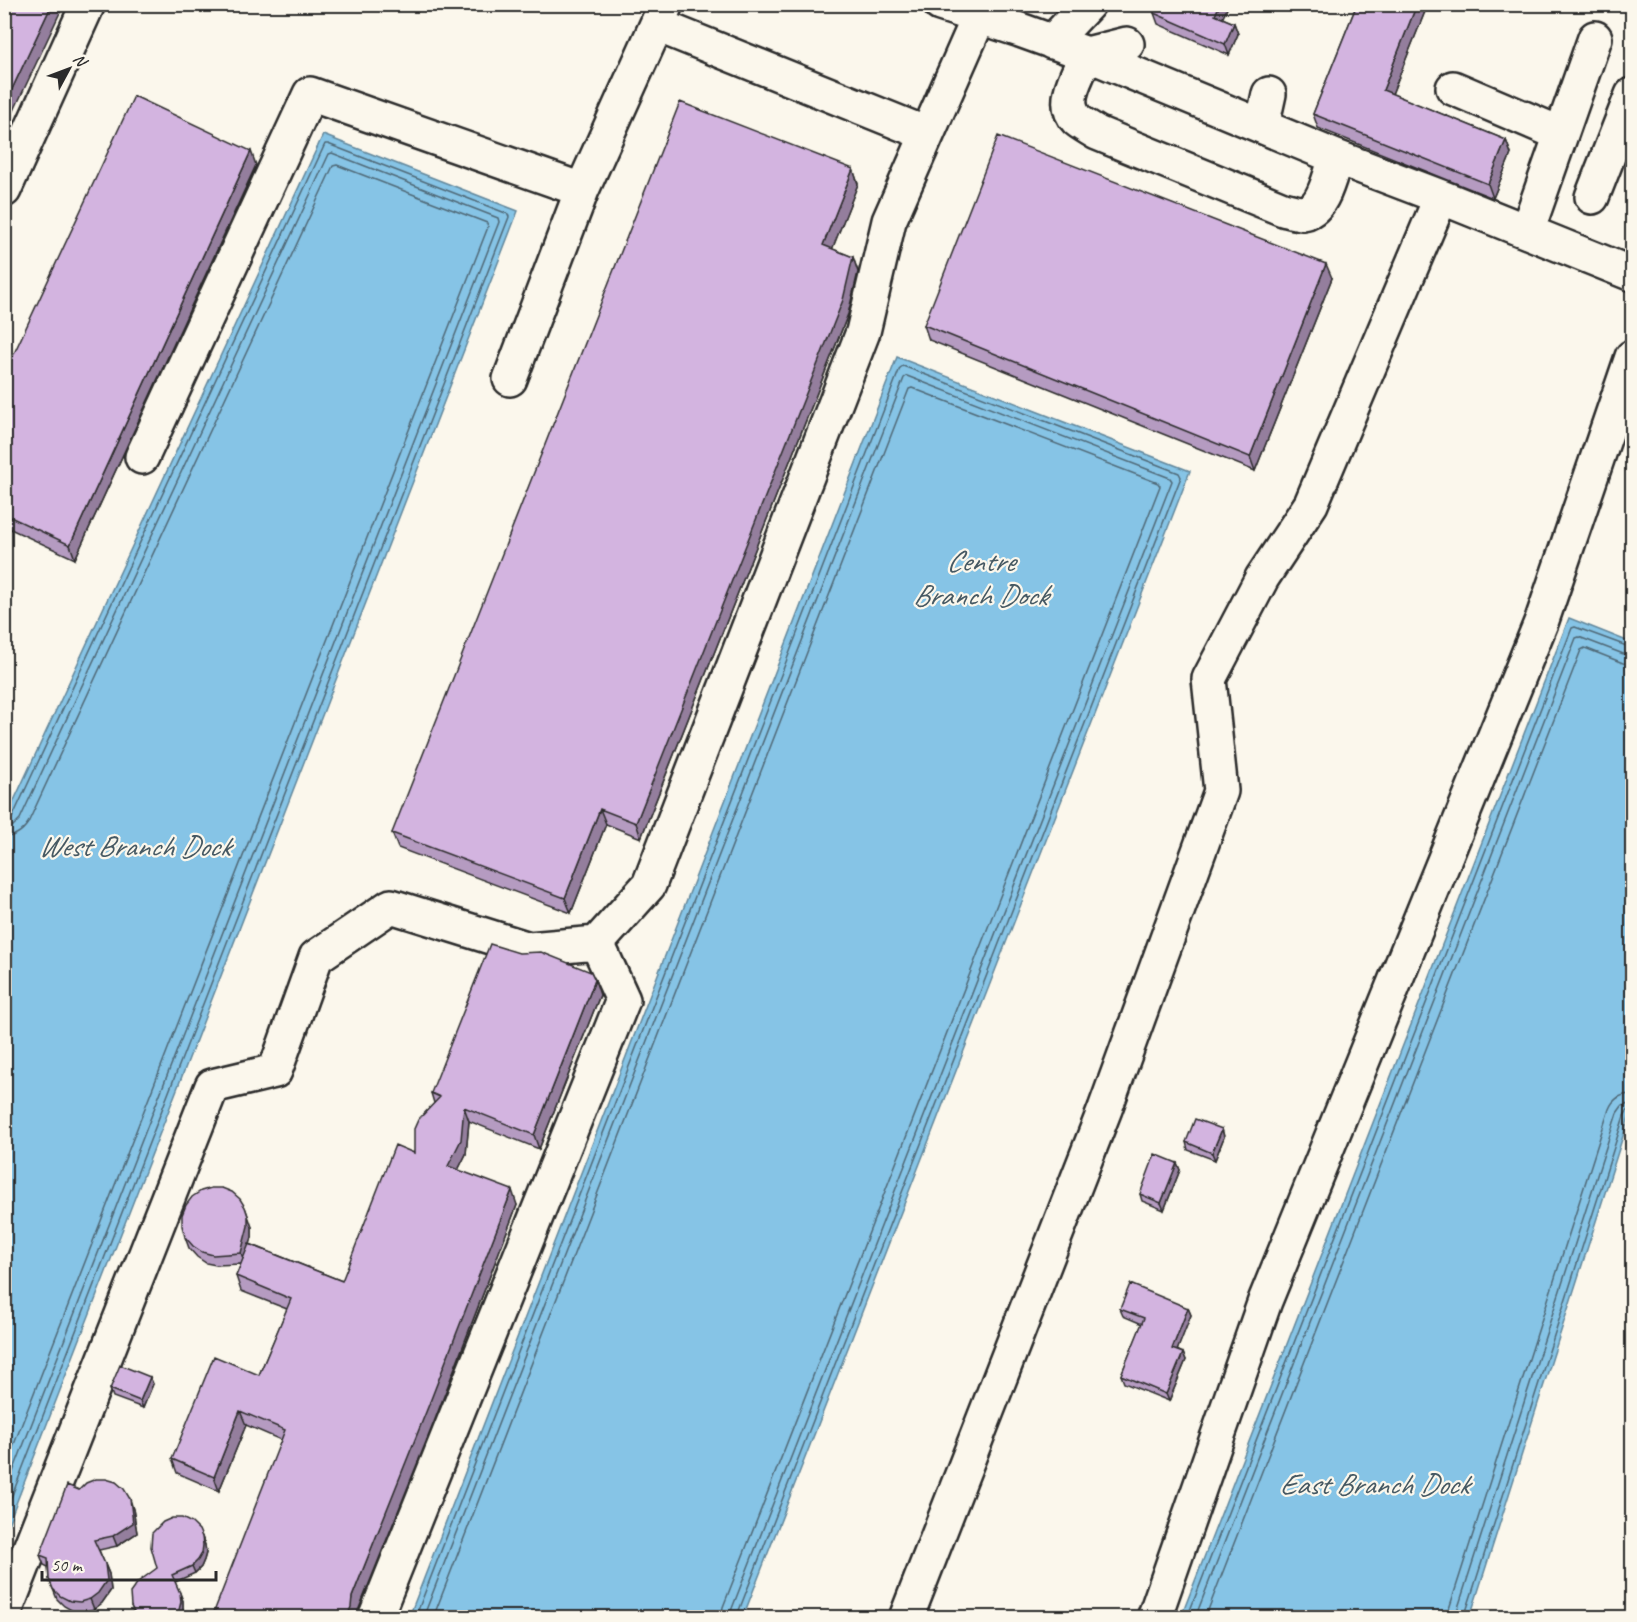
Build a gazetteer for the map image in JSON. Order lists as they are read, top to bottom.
{
  "water": ["Centre Branch Dock", "West Branch Dock", "East Branch Dock"],
  "scale_bar": "50 m",
  "north": "top right"
}
